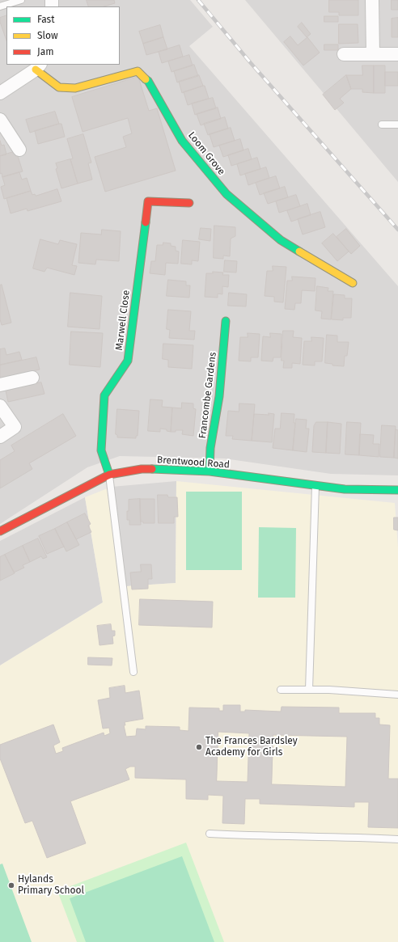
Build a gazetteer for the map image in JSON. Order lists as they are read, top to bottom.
{
  "streets": {
    "street": [
      "Loom Grove",
      "Marwell Close",
      "Francombe Gardens",
      "Brentwood Road"
    ]
  },
  "crossings": [
    ["Marwell Close", "Brentwood Road"],
    ["Francombe Gardens", "Brentwood Road"]
  ],
  "places": ["The Frances Bardsley Academy for Girls", "Hylands Primary School"],
  "legend": ["Fast", "Slow", "Jam"]
}
